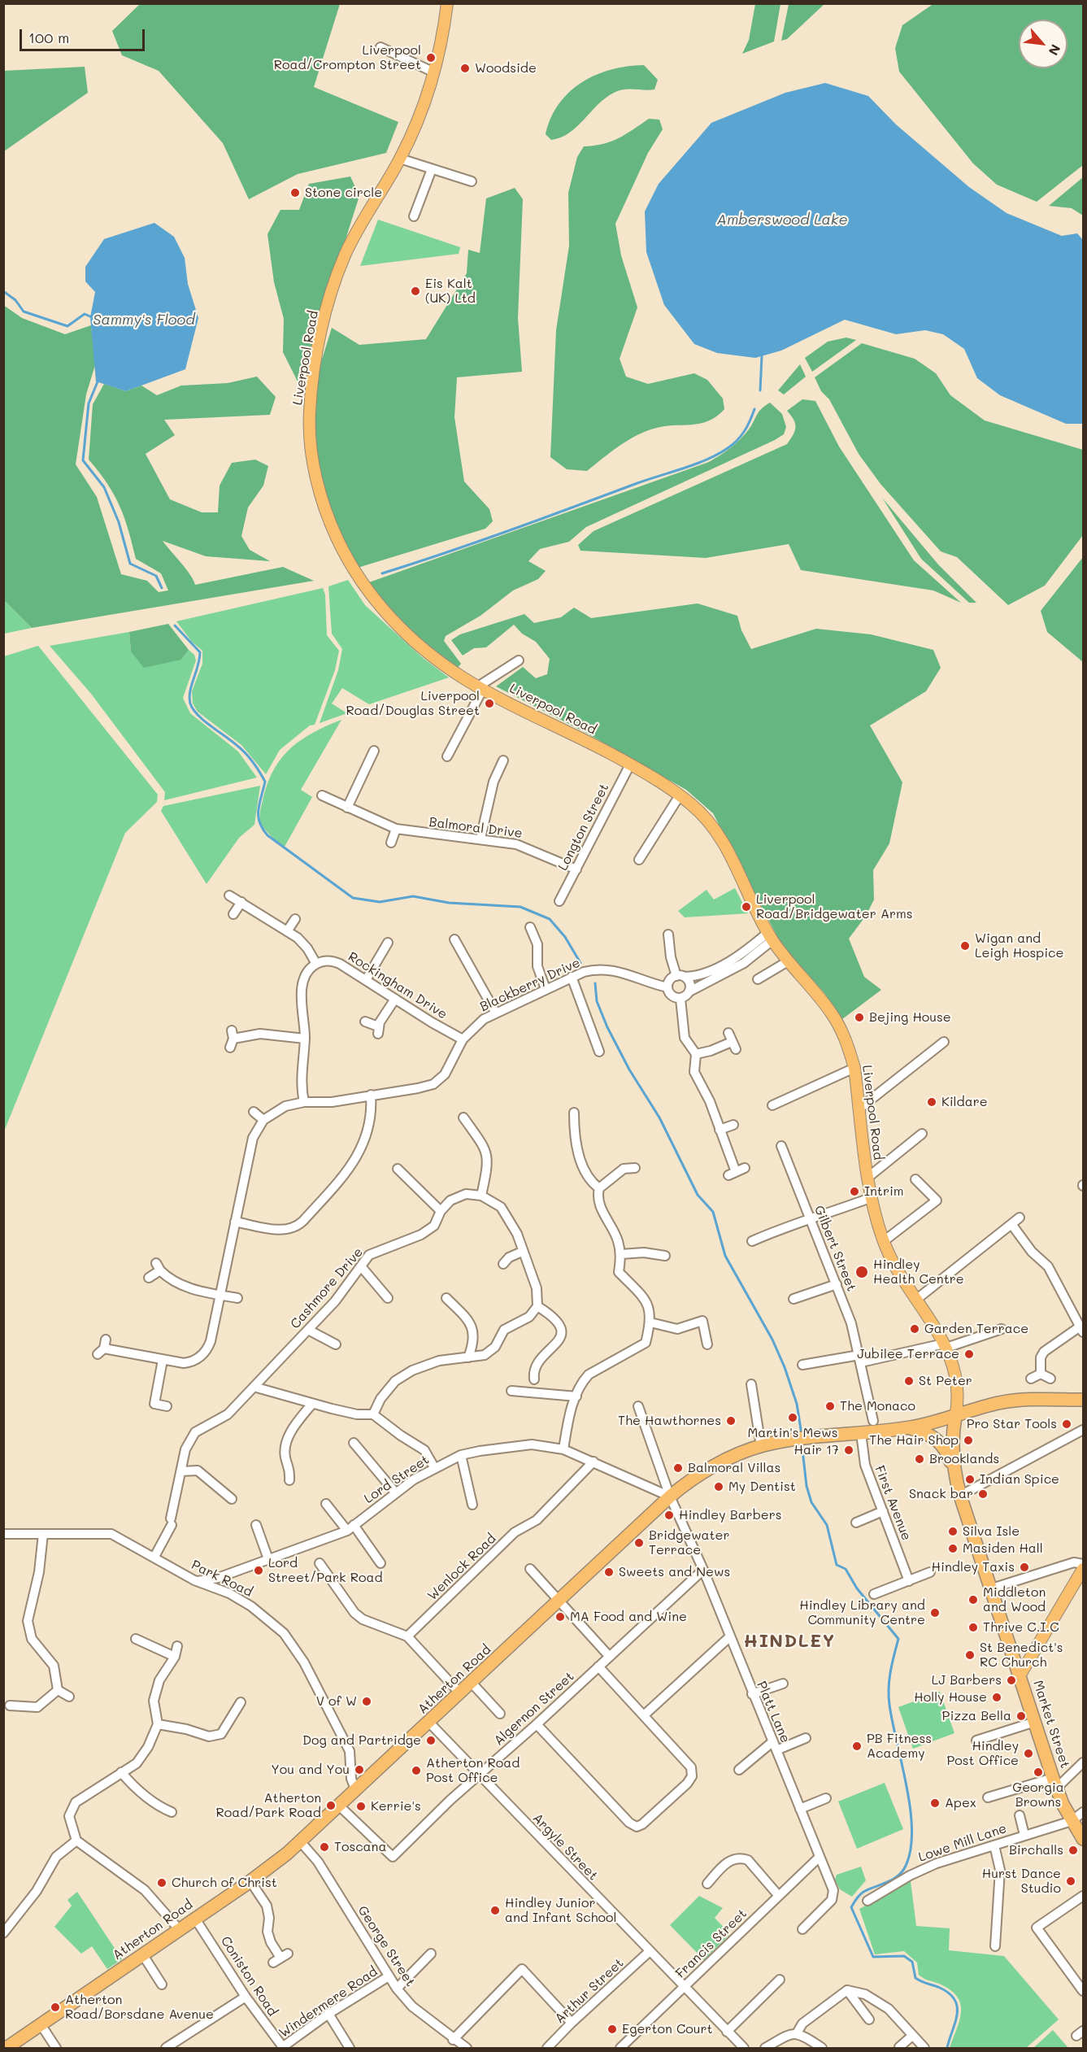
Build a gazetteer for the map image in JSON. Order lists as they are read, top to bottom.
{
  "streets": {
    "highway": ["Atherton Road", "Market Street"],
    "main road": ["Liverpool Road"],
    "street": [
      "Longton Street",
      "Balmoral Drive",
      "Blackberry Drive",
      "Rockingham Drive",
      "Gilbert Street",
      "Cashmore Drive",
      "Lord Street",
      "First Avenue",
      "Wenlock Road",
      "Park Road",
      "Algernon Street",
      "Platt Lane",
      "Lowe Mill Lane",
      "Argyle Street",
      "Francis Street",
      "George Street",
      "Coniston Road",
      "Arthur Street",
      "Windermere Road"
    ]
  },
  "crossings": [
    ["Liverpool Road", "Longton Street"],
    ["Liverpool Road", "Atherton Road"],
    ["Liverpool Road", "Market Street"],
    ["Longton Street", "Balmoral Drive"],
    ["Blackberry Drive", "Rockingham Drive"],
    ["Cashmore Drive", "Park Road"],
    ["Lord Street", "Wenlock Road"],
    ["Lord Street", "Park Road"],
    ["Lord Street", "Atherton Road"],
    ["Lord Street", "Platt Lane"],
    ["First Avenue", "Atherton Road"],
    ["Park Road", "Atherton Road"],
    ["Atherton Road", "Algernon Street"],
    ["Atherton Road", "Platt Lane"],
    ["Atherton Road", "Market Street"],
    ["Atherton Road", "Argyle Street"],
    ["Atherton Road", "George Street"],
    ["Atherton Road", "Coniston Road"],
    ["Algernon Street", "Platt Lane"],
    ["Algernon Street", "Argyle Street"],
    ["Platt Lane", "Francis Street"],
    ["Market Street", "Lowe Mill Lane"],
    ["Argyle Street", "Francis Street"],
    ["Argyle Street", "Arthur Street"],
    ["George Street", "Windermere Road"],
    ["Coniston Road", "Windermere Road"]
  ],
  "districts": ["HINDLEY"],
  "water": ["Amberswood Lake", "Sammy's Flood"],
  "places": [
    "Liverpool Road/Crompton Street",
    "Woodside",
    "Stone circle",
    "Eis Kalt (UK) Ltd",
    "Liverpool Road/Douglas Street",
    "Liverpool Road/Bridgewater Arms",
    "Wigan and Leigh Hospice",
    "Bejing House",
    "Kildare",
    "Intrim",
    "Hindley Health Centre",
    "Garden Terrace",
    "Jubilee Terrace",
    "St Peter",
    "The Monaco",
    "Martin's Mews",
    "The Hawthornes",
    "Pro Star Tools",
    "The Hair Shop",
    "Hair 17",
    "Brooklands",
    "Balmoral Villas",
    "Indian Spice",
    "My Dentist",
    "Snack bar",
    "Hindley Barbers",
    "Silva Isle",
    "Bridgewater Terrace",
    "Masiden Hall",
    "Hindley Taxis",
    "Lord Street/Park Road",
    "Sweets and News",
    "Middleton and Wood",
    "Hindley Library and Community Centre",
    "MA Food and Wine",
    "Thrive C.I.C",
    "St Benedict's RC Church",
    "LJ Barbers",
    "Holly House",
    "V of W",
    "Pizza Bella",
    "Dog and Partridge",
    "PB Fitness Academy",
    "Hindley Post Office",
    "You and You",
    "Atherton Road Post Office",
    "Georgia Browns",
    "Apex",
    "Atherton Road/Park Road",
    "Kerrie's",
    "Toscana",
    "Birchalls",
    "Hurst Dance Studio",
    "Church of Christ",
    "Hindley Junior and Infant School",
    "Atherton Road/Borsdane Avenue",
    "Egerton Court"
  ],
  "scale_bar": "100 m",
  "north": "bottom right"
}
